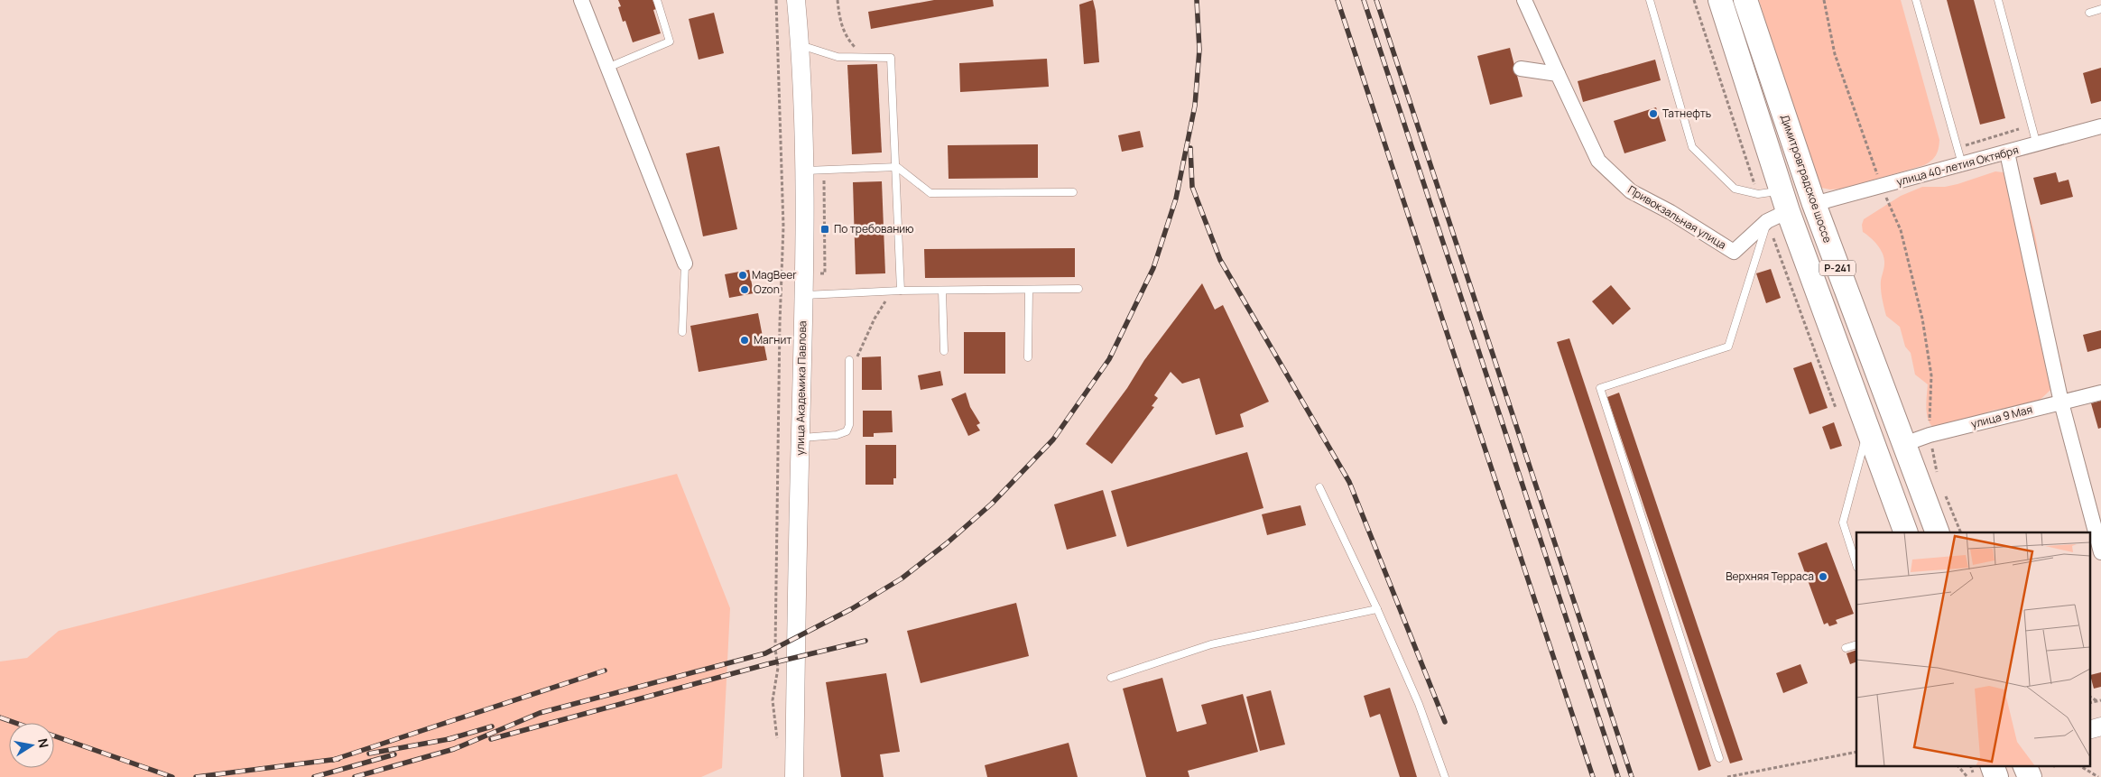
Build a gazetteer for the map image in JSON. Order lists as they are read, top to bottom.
{
  "streets": {
    "highway": ["Димитровградское шоссе", "Р-241"],
    "street": [
      "улица 40-летия Октября",
      "Привокзальная улица",
      "улица Академика Павлова",
      "улица 9 Мая"
    ]
  },
  "crossings": [
    ["улица 40-летия Октября", "Димитровградское шоссе"],
    ["Димитровградское шоссе", "улица 9 Мая"]
  ],
  "places": {
    "other": [
      "Татнефть",
      "MagBeer",
      "Ozon",
      "Магнит",
      "Верхняя Терраса"
    ],
    "transit": ["По требованию"]
  },
  "north": "right"
}
